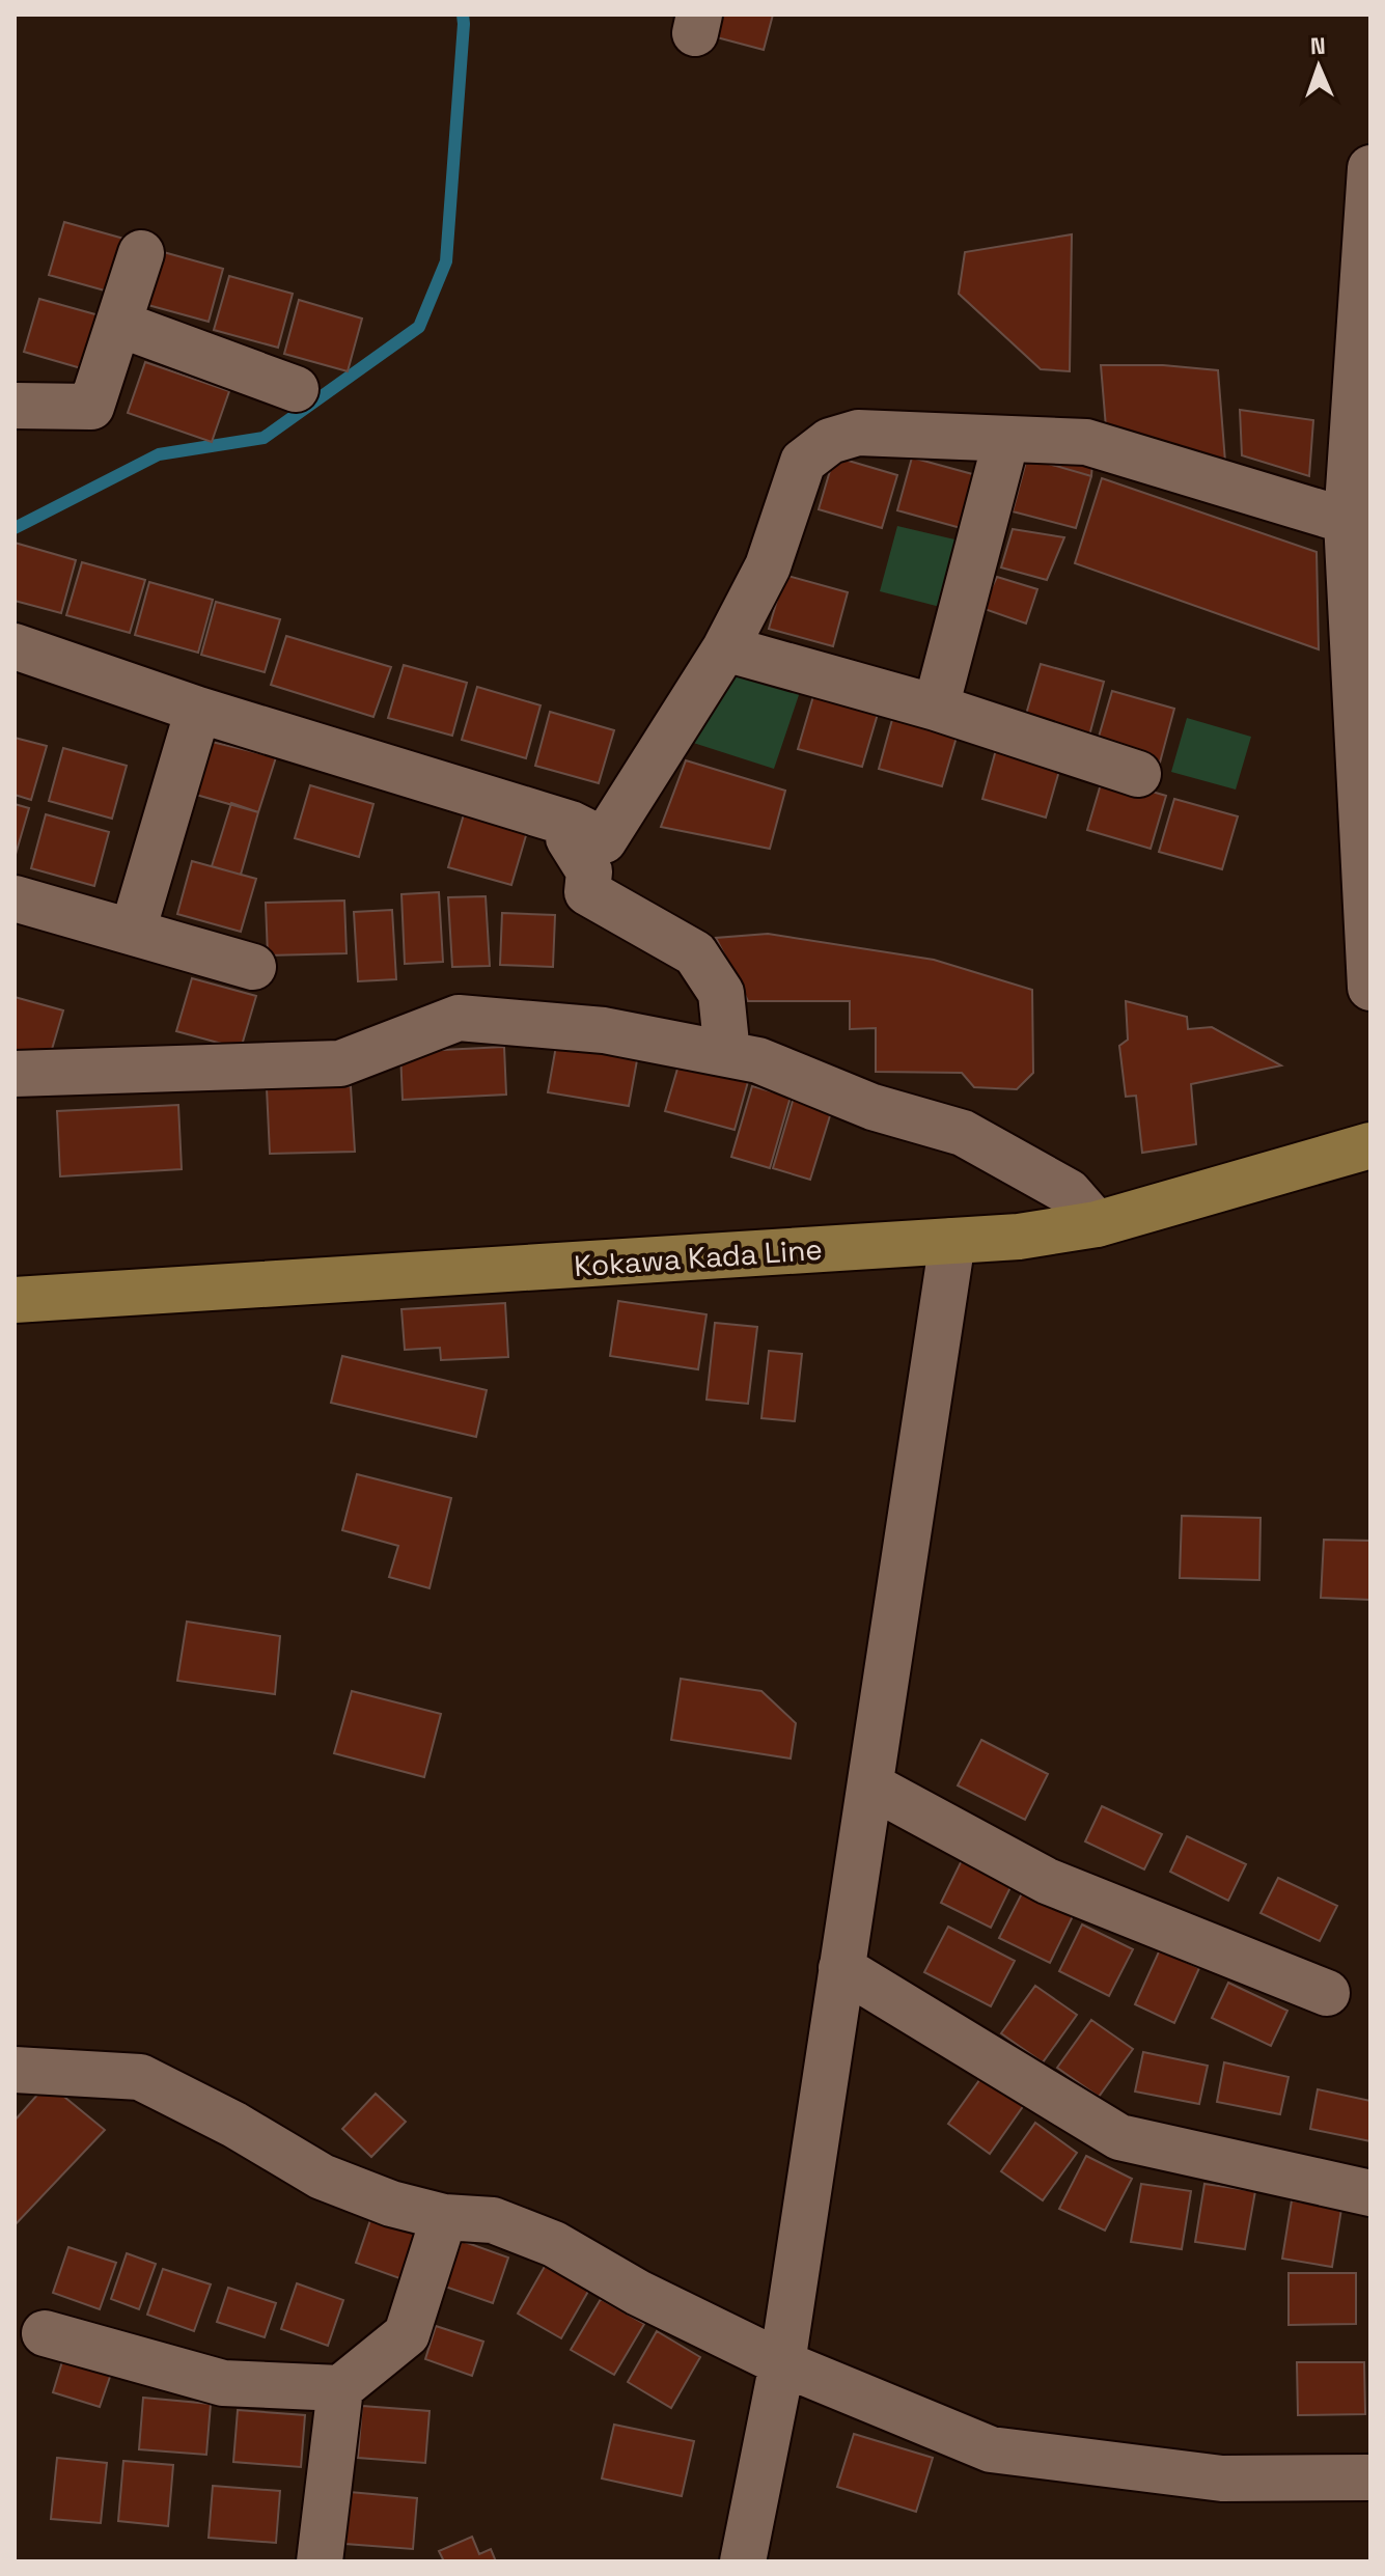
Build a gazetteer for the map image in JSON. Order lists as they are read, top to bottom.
{
  "streets": {
    "main road": ["Kokawa Kada Line"]
  },
  "north": "top"
}
